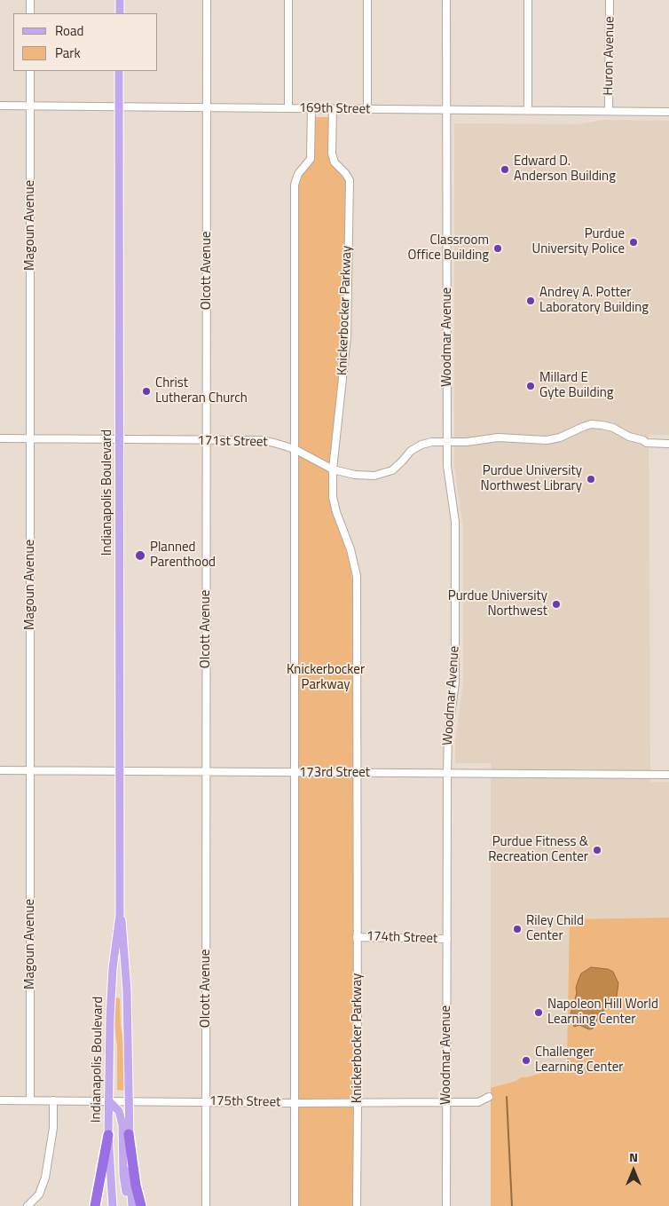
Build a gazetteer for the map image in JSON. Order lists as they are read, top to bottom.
{
  "streets": {
    "main road": ["Indianapolis Boulevard"],
    "street": [
      "Huron Avenue",
      "169th Street",
      "Magoun Avenue",
      "Olcott Avenue",
      "Knickerbocker Parkway",
      "Woodmar Avenue",
      "171st Street",
      "173rd Street",
      "174th Street",
      "175th Street"
    ]
  },
  "crossings": [
    ["Huron Avenue", "169th Street"],
    ["169th Street", "Magoun Avenue"],
    ["169th Street", "Olcott Avenue"],
    ["169th Street", "Knickerbocker Parkway"],
    ["169th Street", "Woodmar Avenue"],
    ["169th Street", "Indianapolis Boulevard"],
    ["Magoun Avenue", "171st Street"],
    ["Magoun Avenue", "173rd Street"],
    ["Magoun Avenue", "175th Street"],
    ["Olcott Avenue", "171st Street"],
    ["Olcott Avenue", "173rd Street"],
    ["Olcott Avenue", "175th Street"],
    ["Knickerbocker Parkway", "171st Street"],
    ["Knickerbocker Parkway", "173rd Street"],
    ["Knickerbocker Parkway", "174th Street"],
    ["Knickerbocker Parkway", "175th Street"],
    ["Woodmar Avenue", "171st Street"],
    ["Woodmar Avenue", "173rd Street"],
    ["Woodmar Avenue", "174th Street"],
    ["Woodmar Avenue", "175th Street"],
    ["171st Street", "Indianapolis Boulevard"],
    ["Indianapolis Boulevard", "173rd Street"],
    ["Indianapolis Boulevard", "175th Street"]
  ],
  "parks": ["Knickerbocker Parkway"],
  "places": [
    "Edward D. Anderson Building",
    "Purdue University Police",
    "Classroom Office Building",
    "Andrey A. Potter Laboratory Building",
    "Millard E Gyte Building",
    "Christ Lutheran Church",
    "Purdue University Northwest Library",
    "Planned Parenthood",
    "Purdue University Northwest",
    "Purdue Fitness & Recreation Center",
    "Riley Child Center",
    "Napoleon Hill World Learning Center",
    "Challenger Learning Center"
  ],
  "legend": ["Road", "Park"],
  "north": "top"
}
